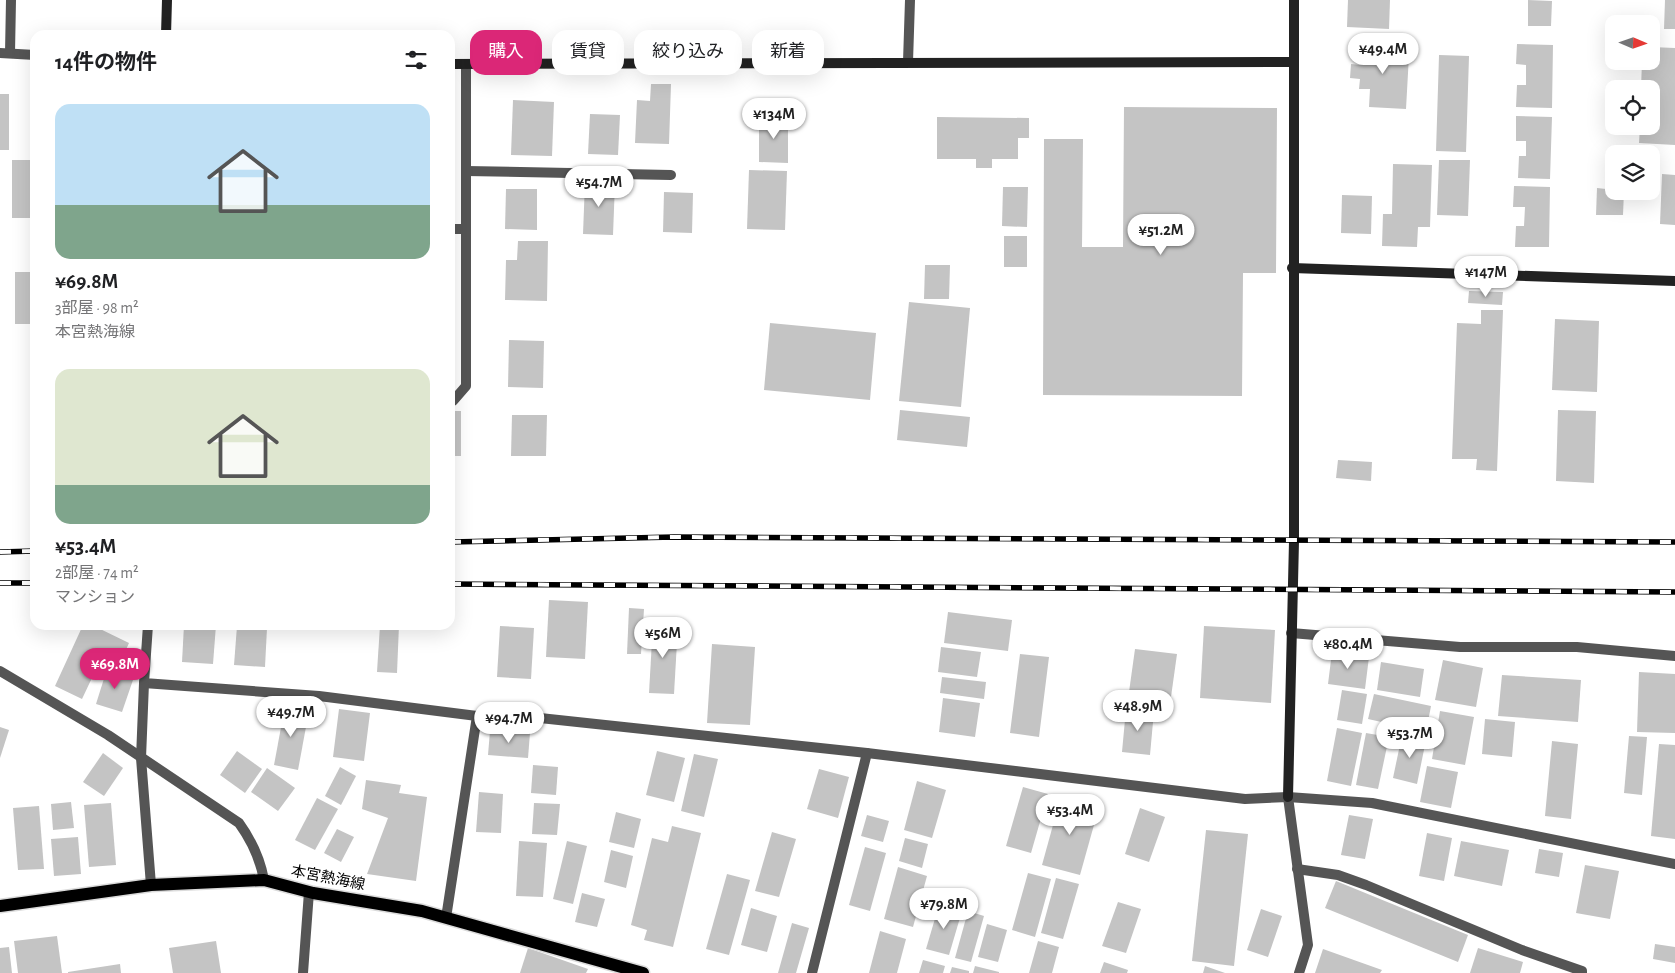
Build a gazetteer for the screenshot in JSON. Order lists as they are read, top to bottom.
{
  "streets": {
    "main road": ["本宮熱海線"]
  },
  "north": "right",
  "page": {
    "chip": [
      "購入",
      "賃貸",
      "絞り込み",
      "新着"
    ],
    "heading": "14件の物件",
    "price": [
      "¥49.4M",
      "¥134M",
      "¥54.7M",
      "¥51.2M",
      "¥147M",
      "¥56M",
      "¥80.4M",
      "¥69.8M",
      "¥48.9M",
      "¥49.7M",
      "¥94.7M",
      "¥53.7M",
      "¥53.4M",
      "¥79.8M"
    ],
    "list": [
      {
        "name": "¥69.8M",
        "note": "3部屋 · 98 m² · 本宮熱海線"
      },
      {
        "name": "¥53.4M",
        "note": "2部屋 · 74 m² · マンション"
      }
    ]
  }
}
